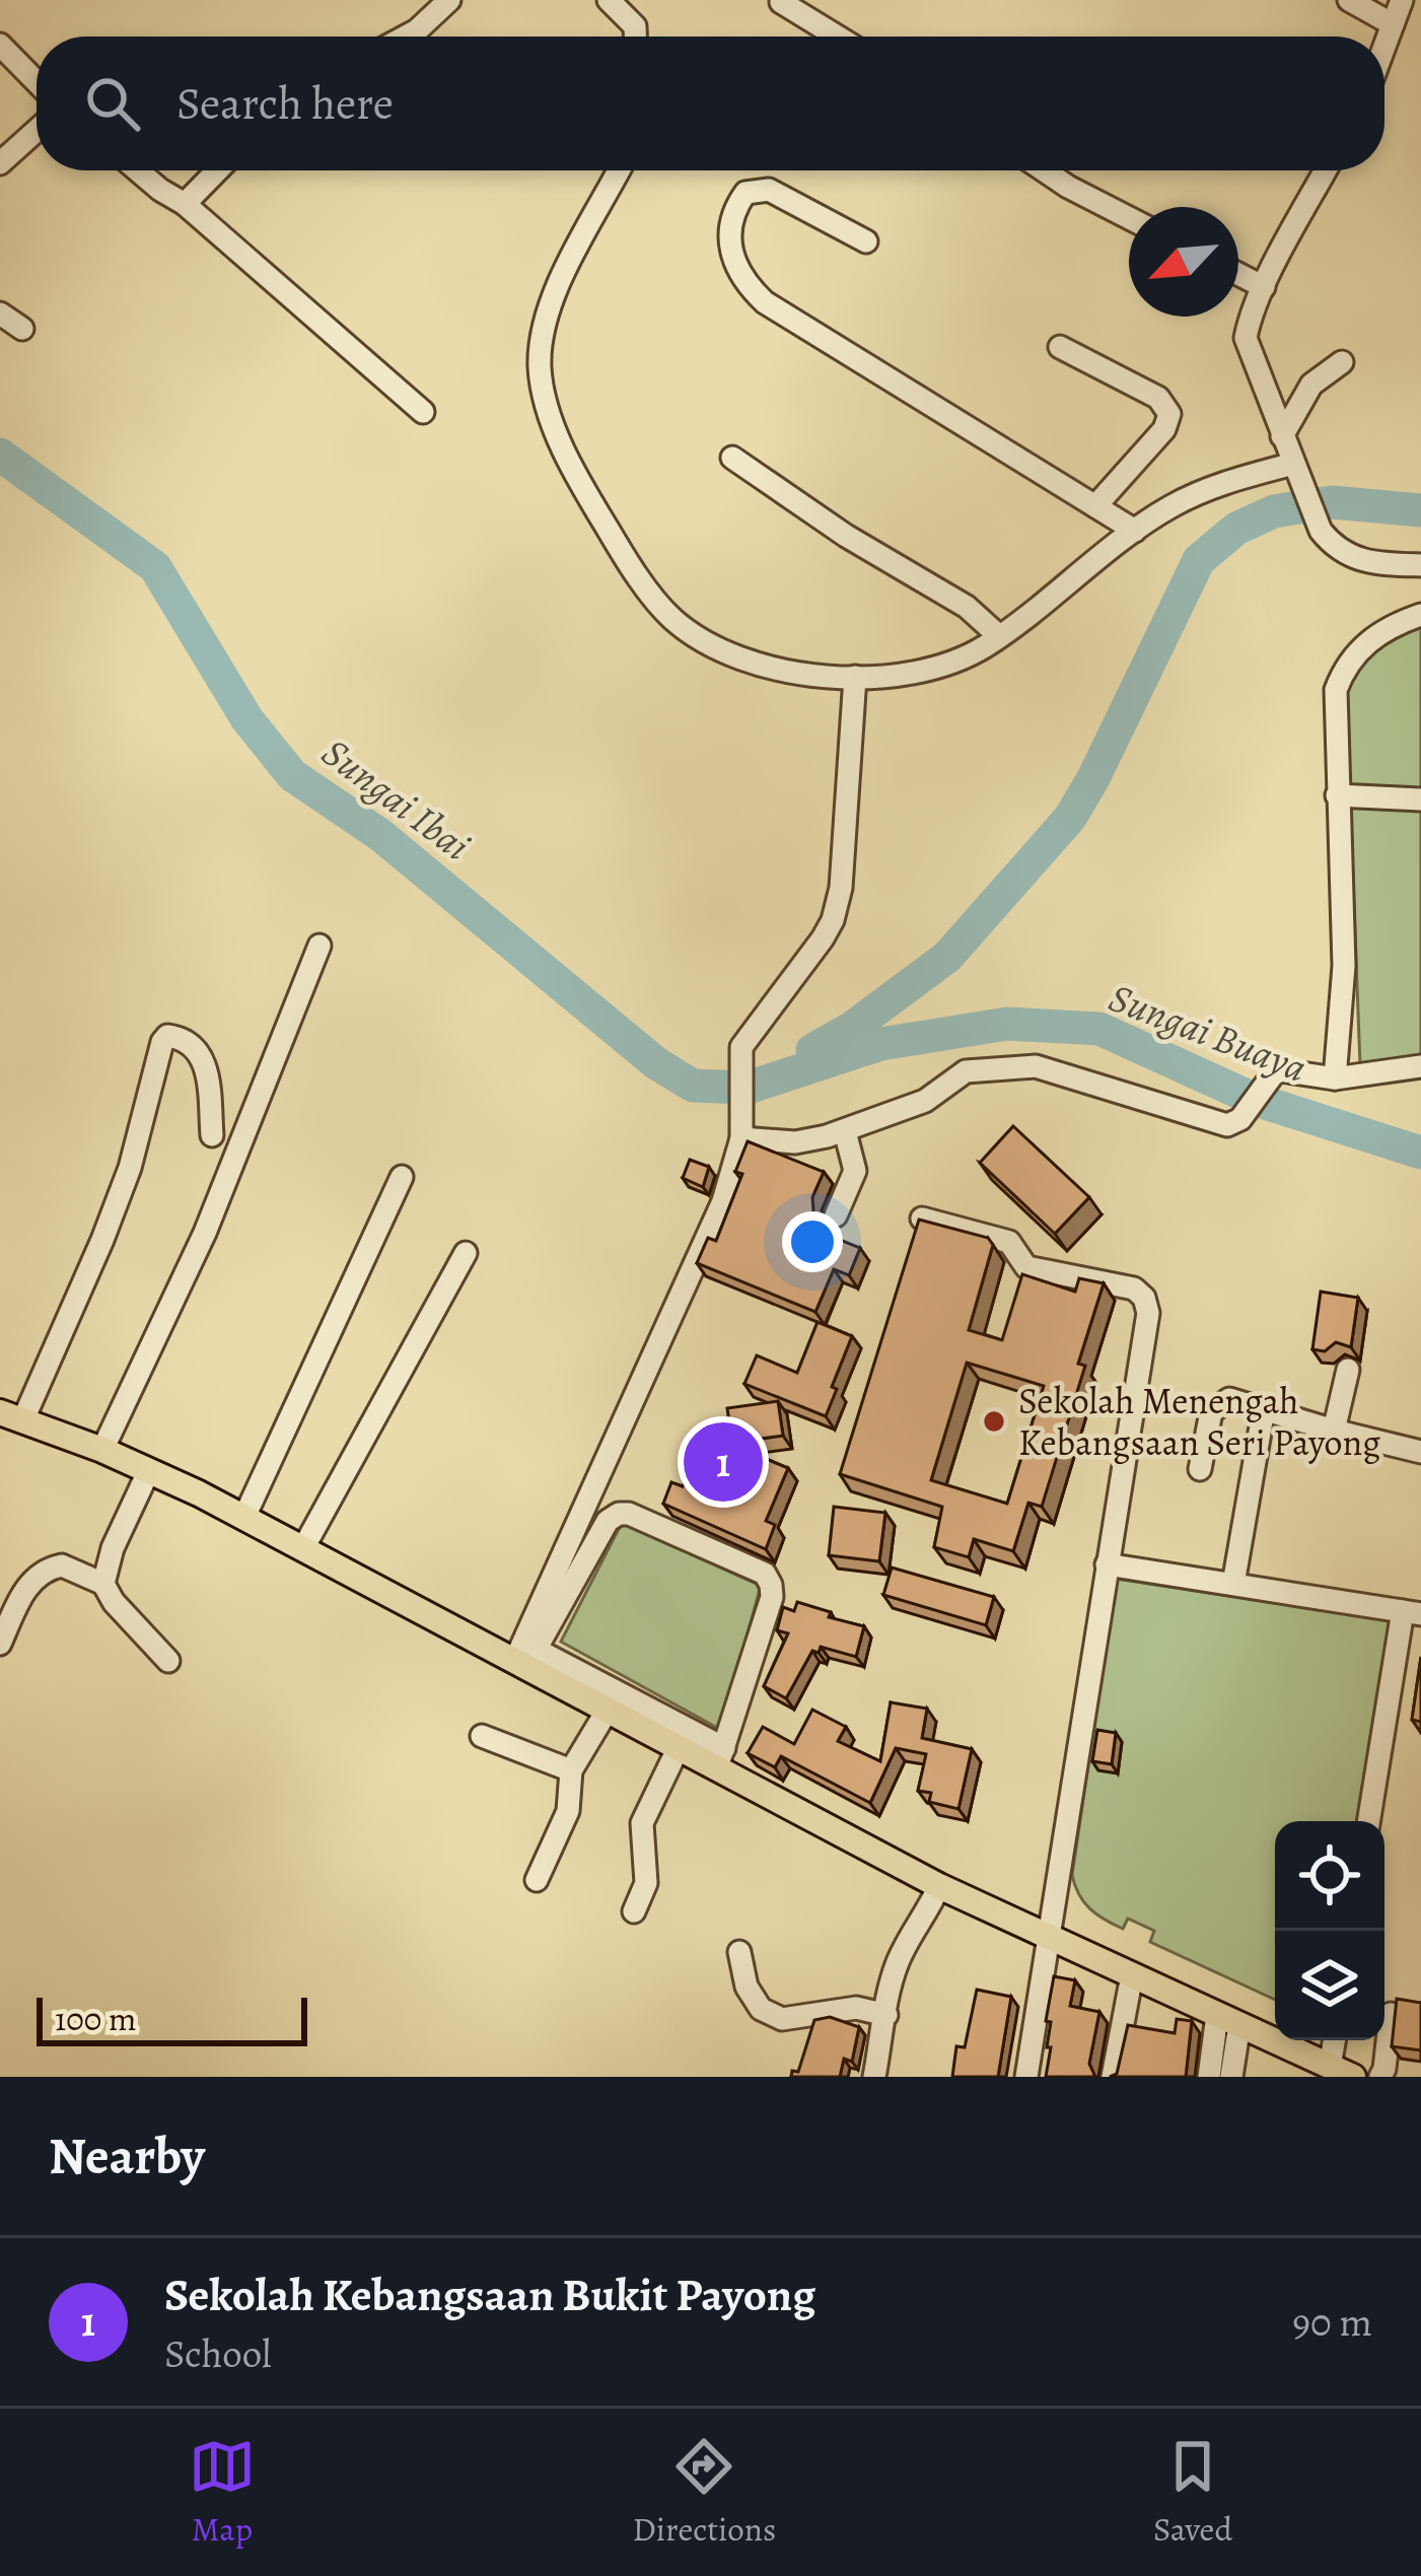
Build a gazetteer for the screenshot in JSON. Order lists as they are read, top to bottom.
{
  "water": ["Sungai Ibai", "Sungai Buaya"],
  "places": ["Sekolah Menengah Kebangsaan Seri Payong"],
  "scale_bar": "100 m",
  "north": "bottom left",
  "page": {
    "search": "Search here",
    "pins": "1",
    "scale": "100 m",
    "heading": "Nearby",
    "list": [
      {
        "mark": "1",
        "name": "Sekolah Kebangsaan Bukit Payong",
        "note": "School",
        "value": "90 m"
      }
    ],
    "nav": ["Map", "Directions", "Saved"]
  }
}
